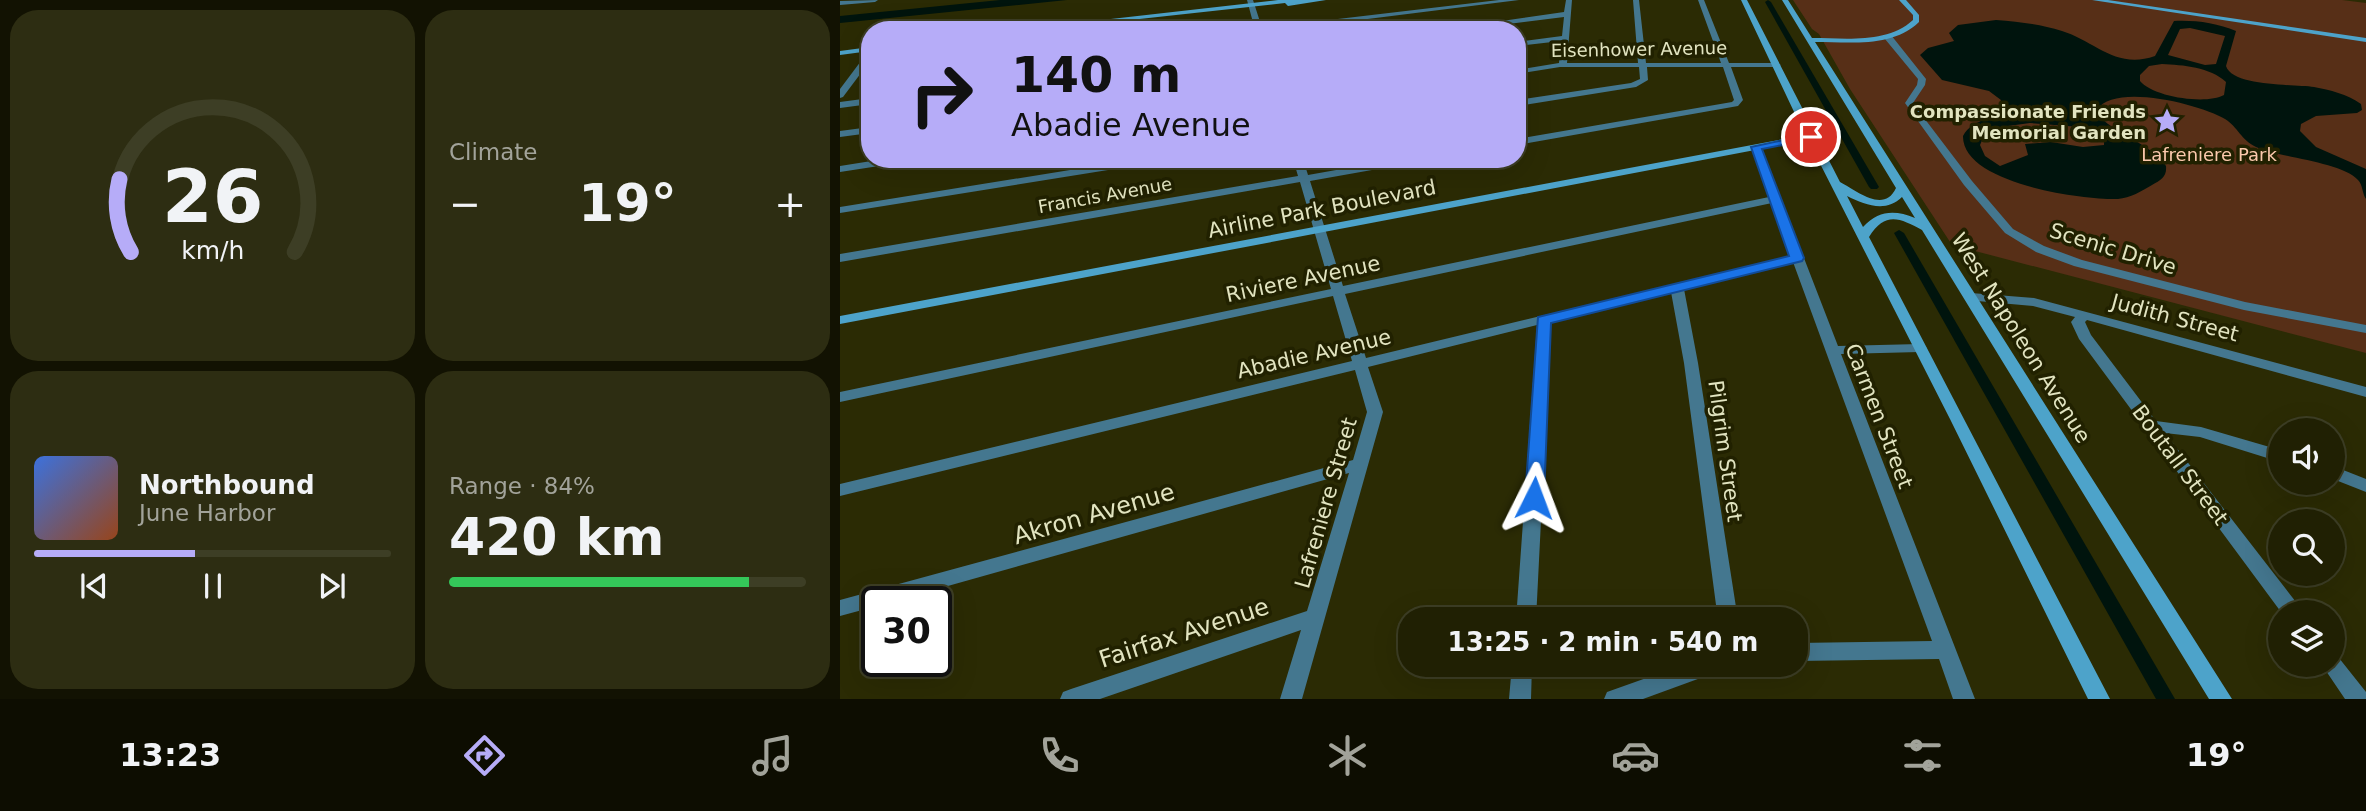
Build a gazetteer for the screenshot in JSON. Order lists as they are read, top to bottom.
{
  "streets": {
    "main road": ["Airline Park Boulevard", "West Napoleon Avenue"],
    "street": [
      "Eisenhower Avenue",
      "Francis Avenue",
      "Scenic Drive",
      "Riviere Avenue",
      "Judith Street",
      "Abadie Avenue",
      "Carmen Street",
      "Pilgrim Street",
      "Boutall Street",
      "Lafreniere Street",
      "Akron Avenue",
      "Fairfax Avenue"
    ]
  },
  "crossings": [
    ["Francis Avenue", "Lafreniere Street"],
    ["Airline Park Boulevard", "Carmen Street"],
    ["Airline Park Boulevard", "Lafreniere Street"],
    ["Riviere Avenue", "Carmen Street"],
    ["Riviere Avenue", "Lafreniere Street"],
    ["Judith Street", "West Napoleon Avenue"],
    ["Judith Street", "Boutall Street"],
    ["Abadie Avenue", "Carmen Street"],
    ["Abadie Avenue", "Pilgrim Street"],
    ["Abadie Avenue", "Lafreniere Street"],
    ["Lafreniere Street", "Akron Avenue"],
    ["Lafreniere Street", "Fairfax Avenue"]
  ],
  "parks": ["Lafreniere Park"],
  "places": {
    "place": ["Compassionate Friends Memorial Garden"]
  },
  "page": {
    "tile": [
      "Climate",
      ["Range · 84%", "420 km"]
    ],
    "turn": ["140 m", "Abadie Avenue"],
    "heat": ["−", "19°", "+"],
    "song": ["Northbound", "June Harbor"],
    "limit": "30",
    "trip": "13:25 · 2 min · 540 m",
    "tabs": ["13:23", "19°"],
    "gauge": ["26", "km/h"]
  }
}
